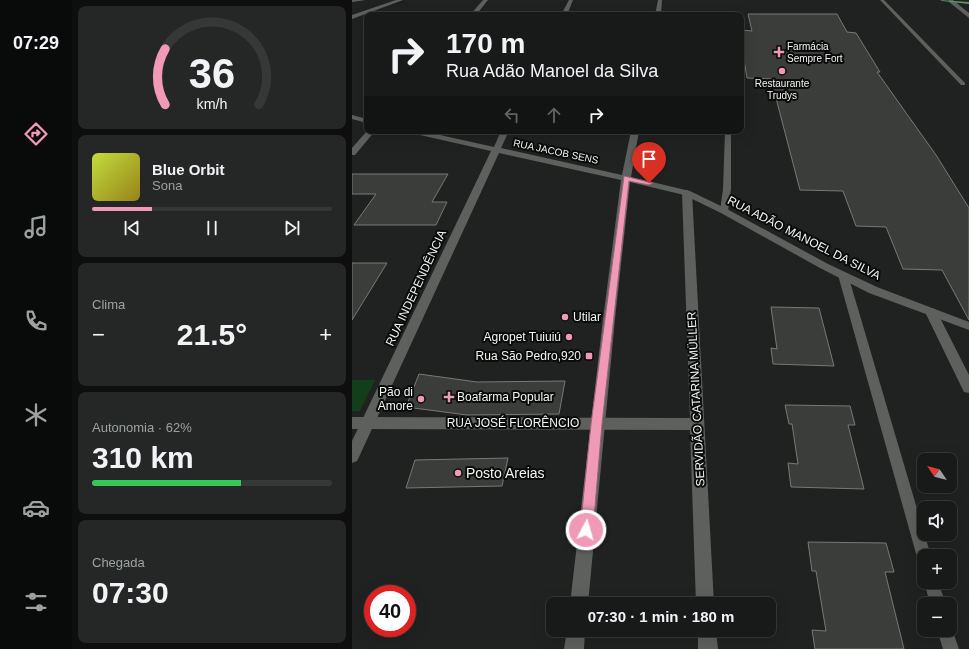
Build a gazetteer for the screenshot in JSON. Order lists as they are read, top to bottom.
{
  "streets": {
    "street": [
      "RUA JACOB SENS",
      "RUA ADÃO MANOEL DA SILVA",
      "RUA INDEPENDÊNCIA",
      "SERVIDÃO CATARINA MÜLLER",
      "RUA JOSÉ FLORÊNCIO"
    ]
  },
  "crossings": [
    ["RUA JACOB SENS", "RUA ADÃO MANOEL DA SILVA"],
    ["RUA JACOB SENS", "RUA INDEPENDÊNCIA"],
    ["RUA ADÃO MANOEL DA SILVA", "SERVIDÃO CATARINA MÜLLER"],
    ["RUA INDEPENDÊNCIA", "RUA JOSÉ FLORÊNCIO"],
    ["SERVIDÃO CATARINA MÜLLER", "RUA JOSÉ FLORÊNCIO"]
  ],
  "places": {
    "health": ["Farmácia Sempre Fort", "Boafarma Popular"],
    "other": [
      "Restaurante Trudys",
      "Utilar",
      "Agropet Tuiuiú",
      "Pão di Amore",
      "Posto Areias"
    ],
    "transit": ["Rua São Pedro,920"]
  },
  "north": "top left",
  "page": {
    "tabs": "07:29",
    "turn": ["170 m", "Rua Adão Manoel da Silva"],
    "song": ["Blue Orbit", "Sona"],
    "tile": [
      "Clima",
      ["Autonomia · 62%", "310 km"],
      ["Chegada", "07:30"]
    ],
    "heat": ["−", "21.5°", "+"],
    "map_buttons": ["+", "−"],
    "limit": "40",
    "trip": "07:30 · 1 min · 180 m",
    "gauge": ["36", "km/h"]
  }
}
